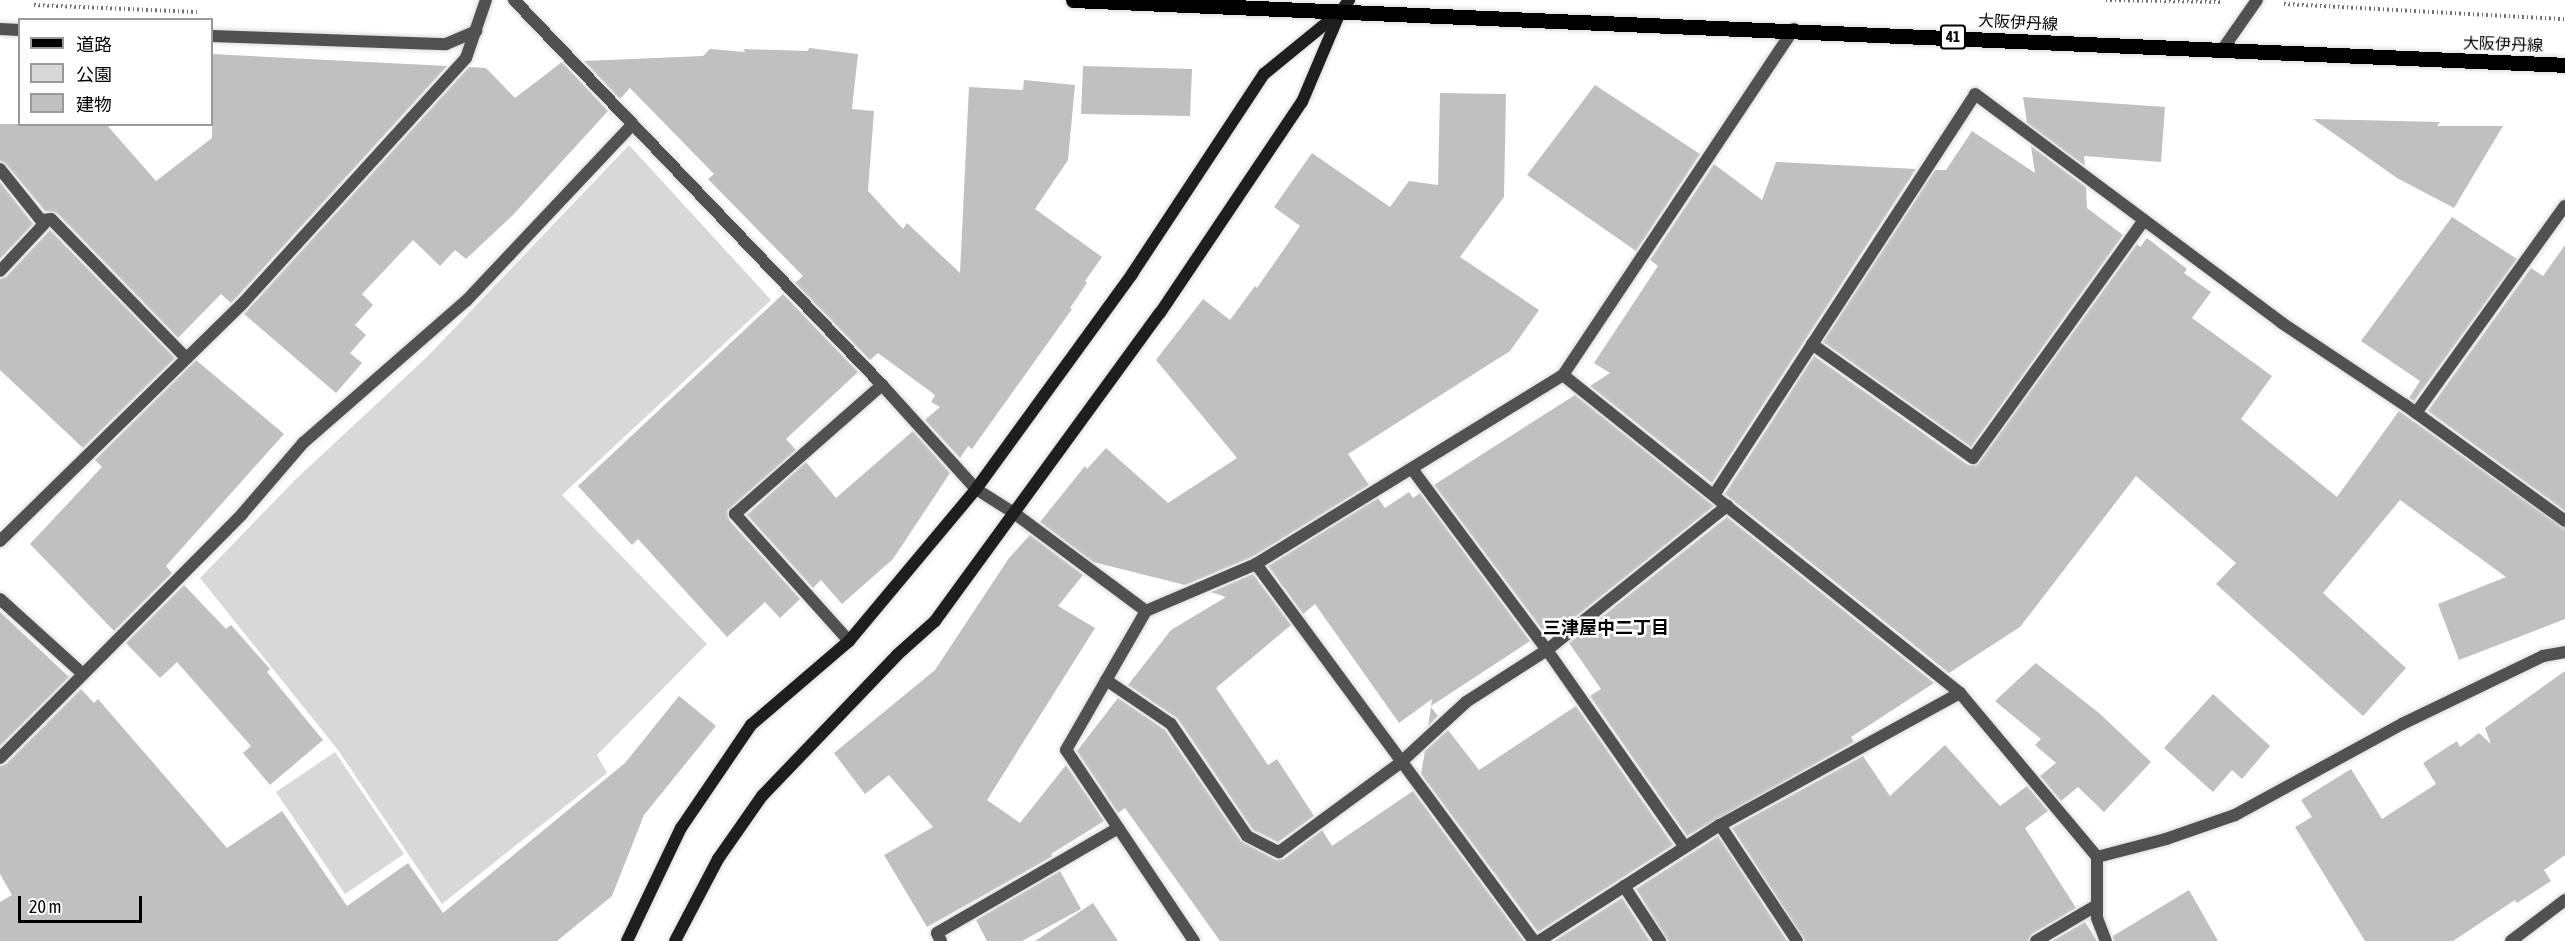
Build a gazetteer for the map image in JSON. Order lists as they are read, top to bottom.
{
  "streets": {
    "main road": ["大阪伊丹線", "41"]
  },
  "districts": ["三津屋中二丁目"],
  "legend": ["道路", "公園", "建物"],
  "scale_bar": "20 m"
}
